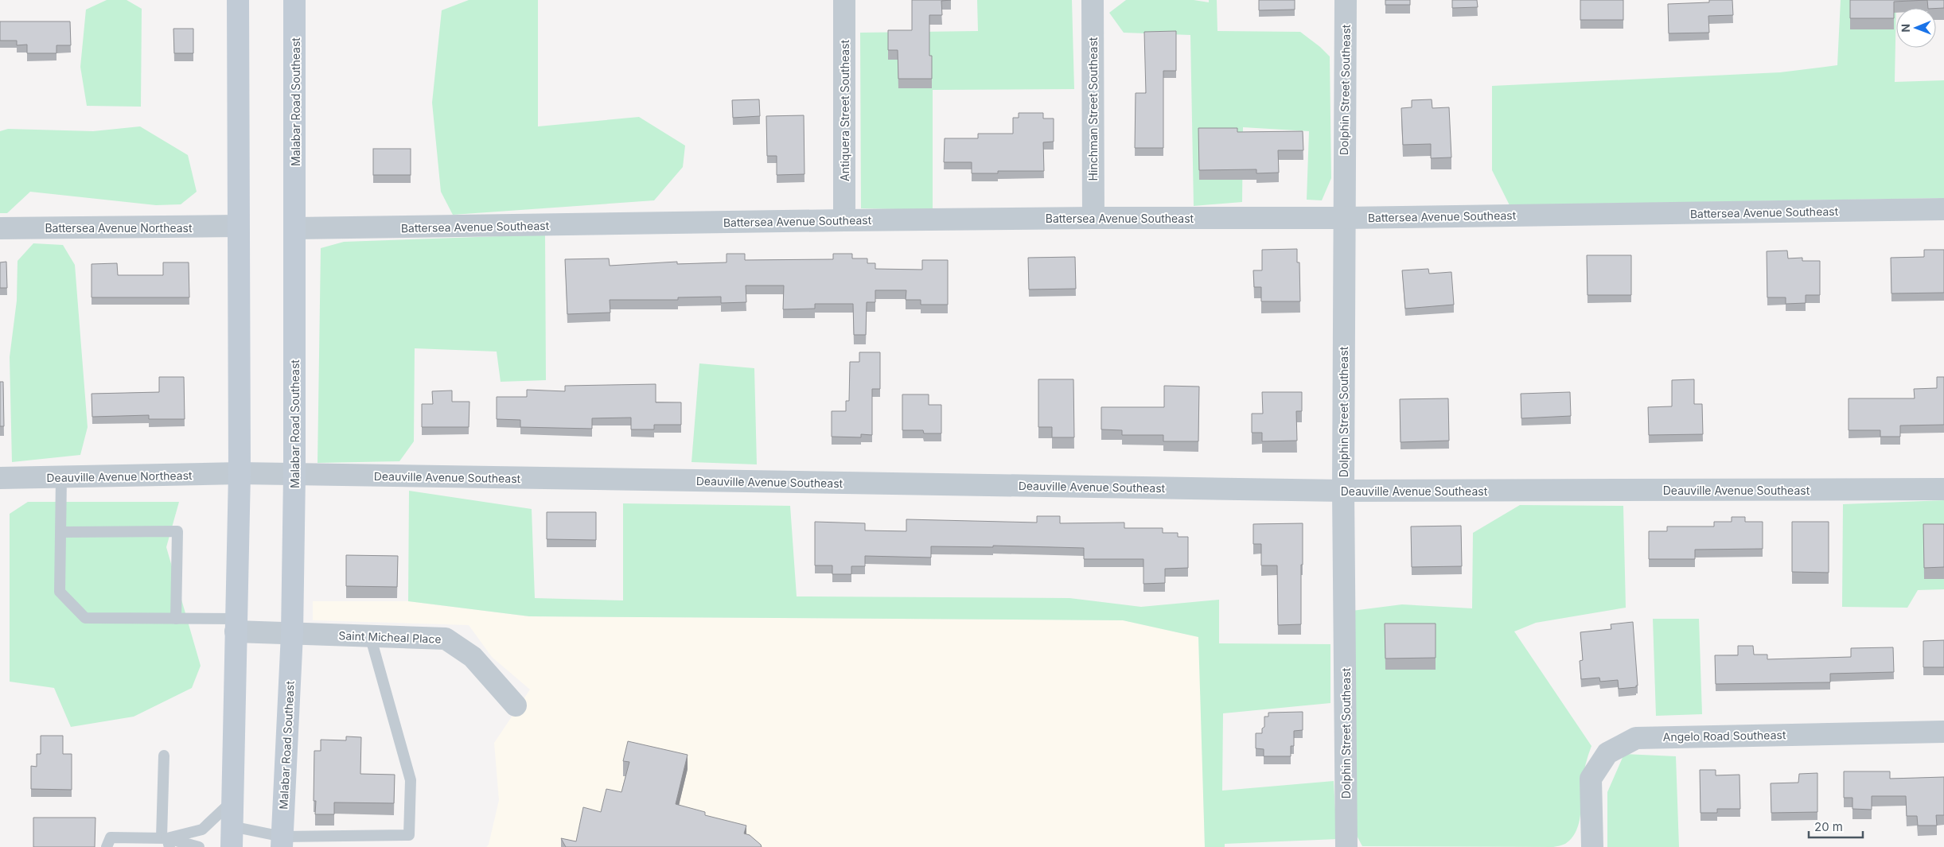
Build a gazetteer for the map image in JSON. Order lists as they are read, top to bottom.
{
  "streets": {
    "main road": ["Malabar Road Southeast"],
    "street": [
      "Dolphin Street Southeast",
      "Hinchman Street Southeast",
      "Antiquera Street Southeast",
      "Battersea Avenue Southeast",
      "Battersea Avenue Northeast",
      "Deauville Avenue Northeast",
      "Deauville Avenue Southeast",
      "Saint Micheal Place",
      "Angelo Road Southeast"
    ]
  },
  "crossings": [
    ["Dolphin Street Southeast", "Battersea Avenue Southeast"],
    ["Dolphin Street Southeast", "Deauville Avenue Southeast"],
    ["Malabar Road Southeast", "Battersea Avenue Southeast"],
    ["Malabar Road Southeast", "Deauville Avenue Southeast"],
    ["Malabar Road Southeast", "Saint Micheal Place"],
    ["Hinchman Street Southeast", "Battersea Avenue Southeast"],
    ["Antiquera Street Southeast", "Battersea Avenue Southeast"],
    ["Deauville Avenue Northeast", "Deauville Avenue Southeast"]
  ],
  "scale_bar": "20 m",
  "north": "left"
}
